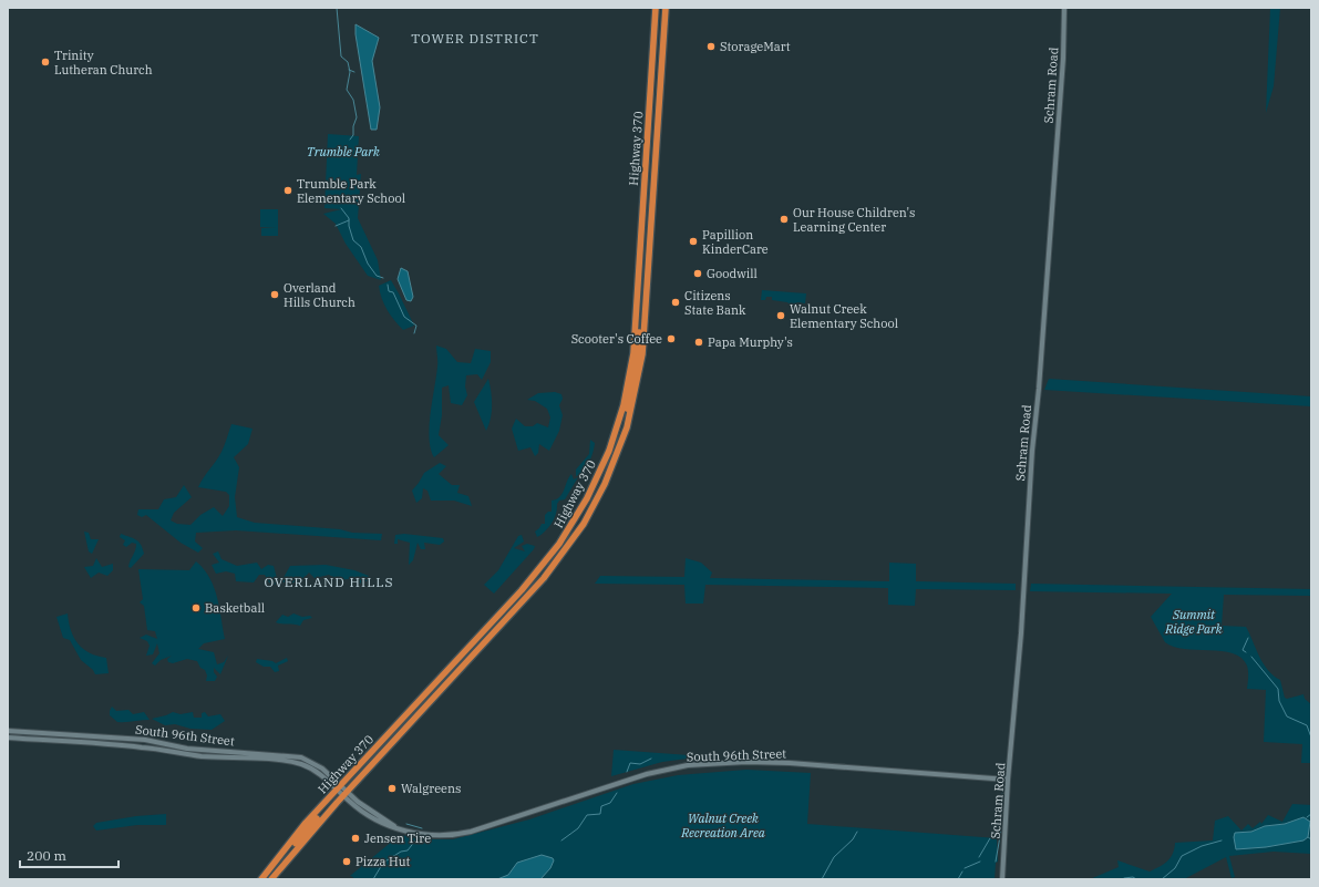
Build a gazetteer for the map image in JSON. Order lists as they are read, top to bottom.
{
  "streets": {
    "highway": ["Highway 370"],
    "main road": ["Schram Road", "South 96th Street"]
  },
  "crossings": [
    ["Schram Road", "South 96th Street"],
    ["Highway 370", "South 96th Street"]
  ],
  "districts": ["TOWER DISTRICT", "OVERLAND HILLS"],
  "parks": ["Trumble Park", "Summit Ridge Park", "Walnut Creek Recreation Area"],
  "places": [
    "StorageMart",
    "Trinity Lutheran Church",
    "Trumble Park Elementary School",
    "Our House Children's Learning Center",
    "Papillion KinderCare",
    "Goodwill",
    "Overland Hills Church",
    "Citizens State Bank",
    "Walnut Creek Elementary School",
    "Scooter's Coffee",
    "Papa Murphy's",
    "Basketball",
    "Walgreens",
    "Jensen Tire",
    "Pizza Hut"
  ],
  "scale_bar": "200 m"
}
